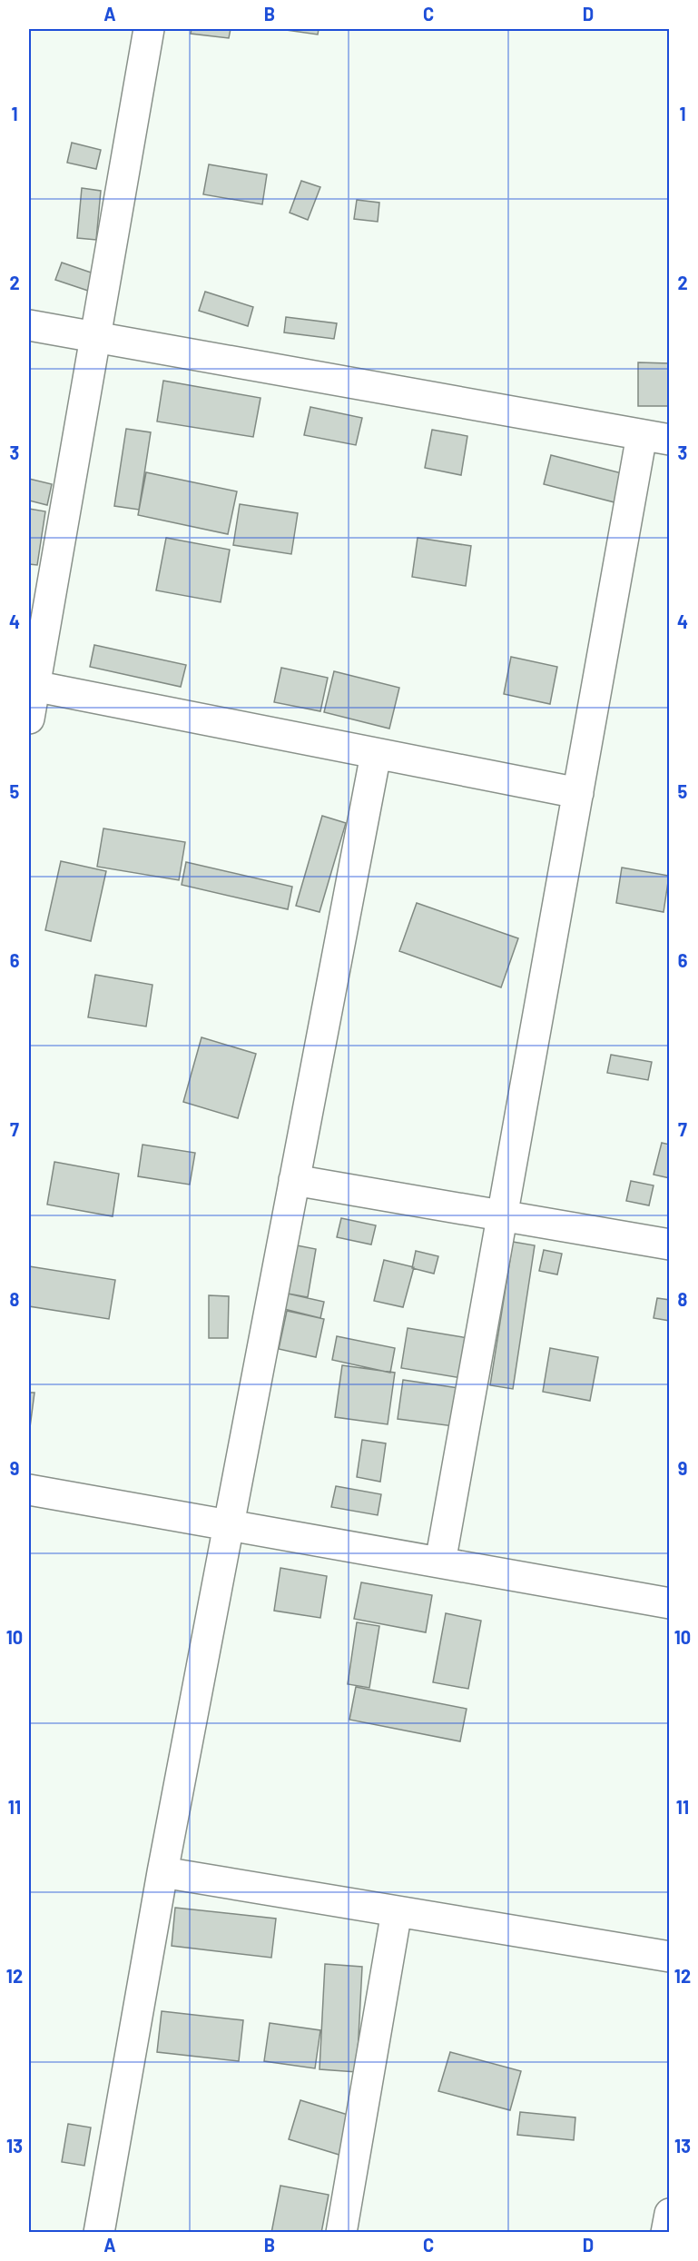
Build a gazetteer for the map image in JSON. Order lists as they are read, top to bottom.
{
  "grid": {
    "columns": [
      "A",
      "B",
      "C",
      "D"
    ],
    "rows": [
      "1",
      "2",
      "3",
      "4",
      "5",
      "6",
      "7",
      "8",
      "9",
      "10",
      "11",
      "12",
      "13"
    ]
  }
}
